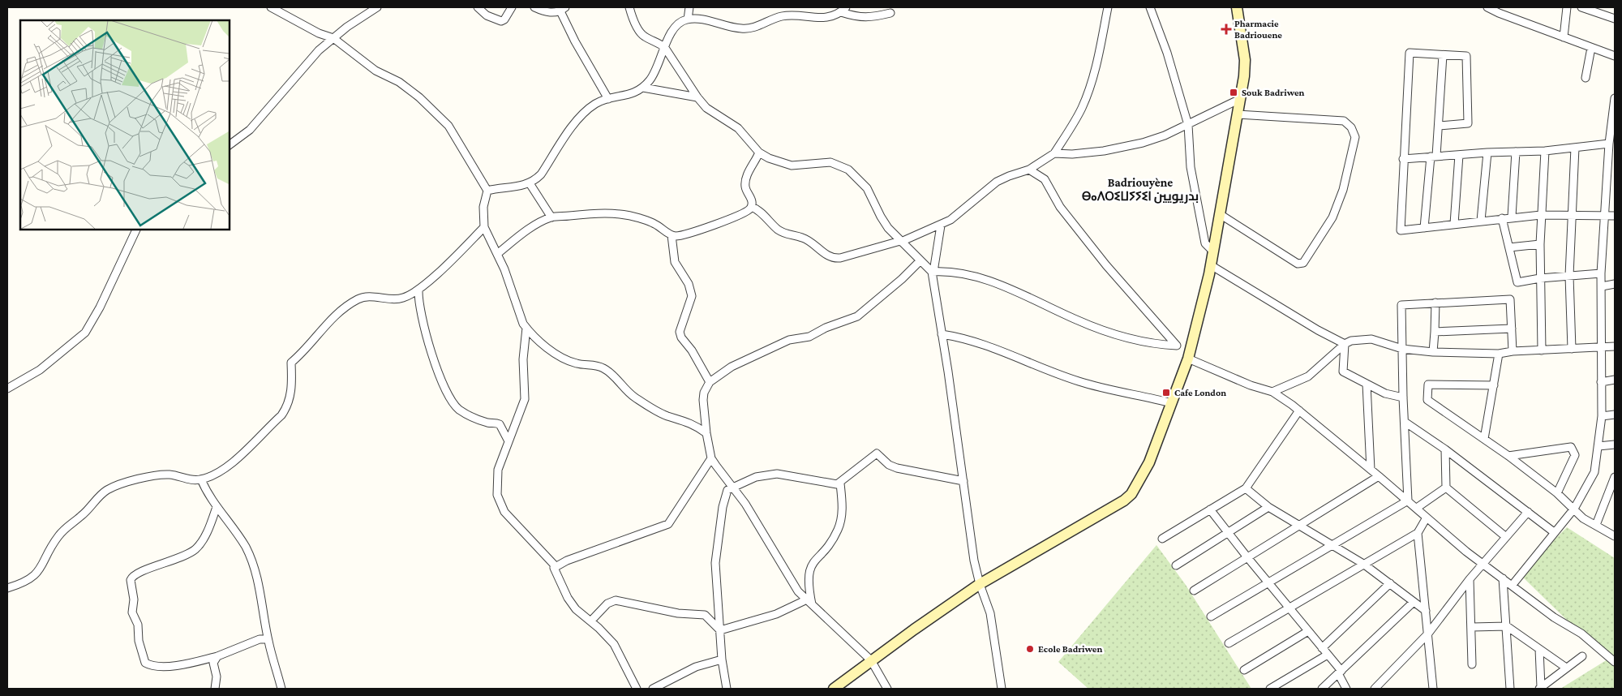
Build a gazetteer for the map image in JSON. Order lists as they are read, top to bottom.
{
  "districts": ["Badriouyène ⴱⴰⴷⵔⵉⵡⵢⵢⵉⵏ بدريويين"],
  "places": {
    "health": ["Pharmacie Badriouene"],
    "transit": ["Souk Badriwen", "Cafe London"],
    "other": ["Ecole Badriwen"]
  }
}
